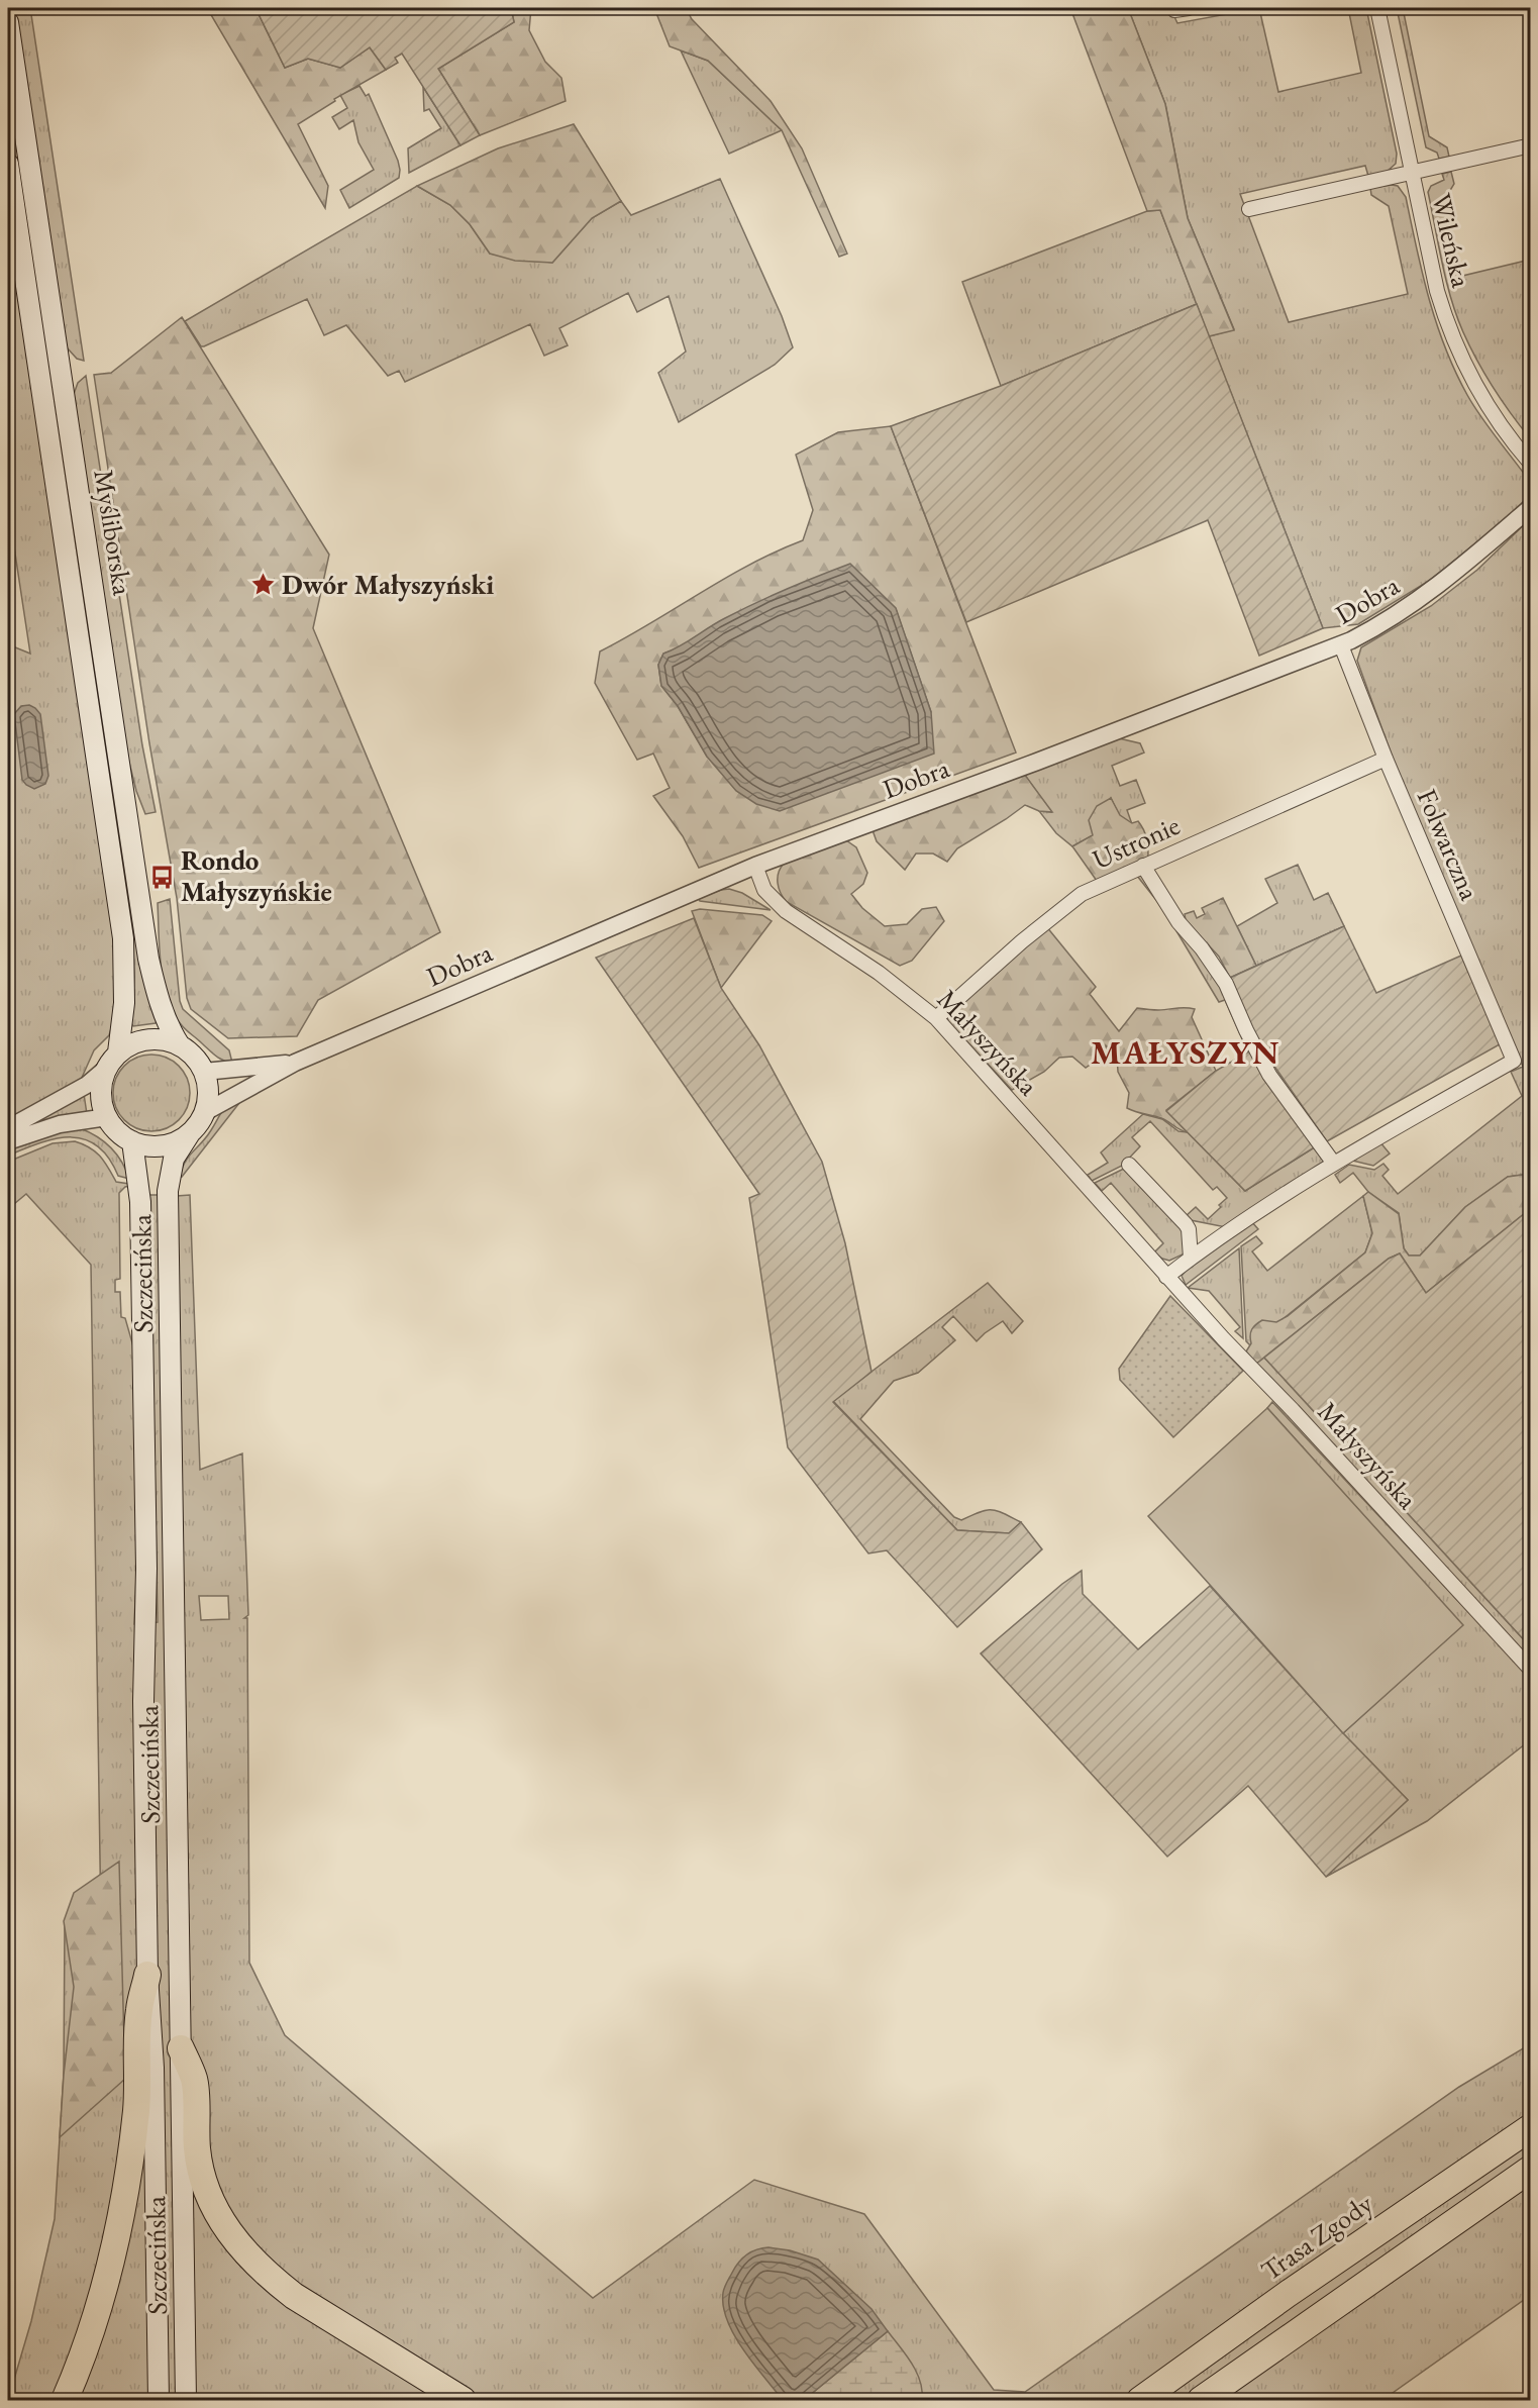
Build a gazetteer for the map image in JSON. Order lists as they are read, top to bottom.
{
  "streets": {
    "highway": ["Trasa Zgody"],
    "main road": ["Myśliborska", "Szczecińska"],
    "street": [
      "Wileńska",
      "Dobra",
      "Ustronie",
      "Folwarczna",
      "Małyszyńska"
    ]
  },
  "crossings": [
    ["Myśliborska", "Dobra"],
    ["Myśliborska", "Szczecińska"],
    ["Dobra", "Folwarczna"],
    ["Dobra", "Małyszyńska"],
    ["Dobra", "Szczecińska"],
    ["Ustronie", "Folwarczna"],
    ["Ustronie", "Małyszyńska"]
  ],
  "districts": ["MAŁYSZYN"],
  "places": {
    "place": ["Dwór Małyszyński"],
    "bus stop": ["Rondo Małyszyńskie"]
  }
}
